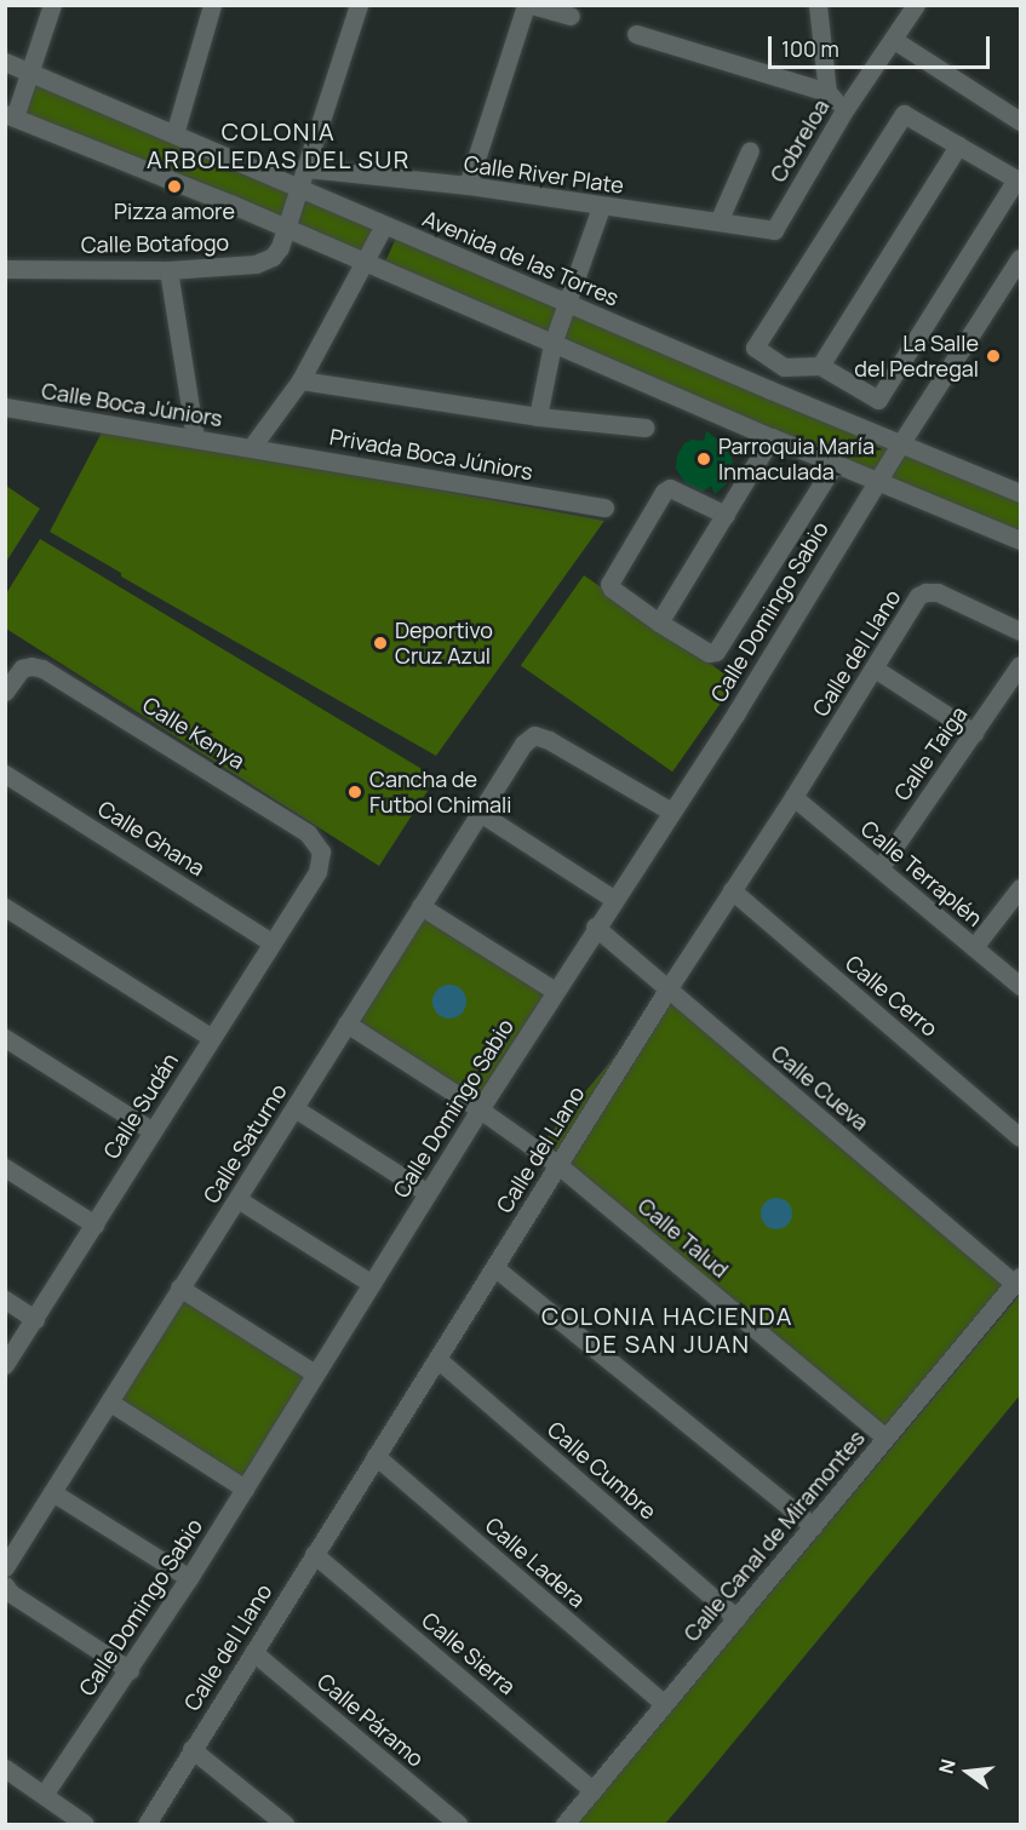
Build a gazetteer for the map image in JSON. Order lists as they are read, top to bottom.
{
  "streets": {
    "street": [
      "Cobreloa",
      "Calle River Plate",
      "Calle Botafogo",
      "Avenida de las Torres",
      "Calle Boca Júniors",
      "Privada Boca Júniors",
      "Calle Domingo Sabio",
      "Calle del Llano",
      "Calle Kenya",
      "Calle Taiga",
      "Calle Ghana",
      "Calle Terraplén",
      "Calle Cerro",
      "Calle Cueva",
      "Calle Sudán",
      "Calle Saturno",
      "Calle Talud",
      "Calle Cumbre",
      "Calle Canal de Miramontes",
      "Calle Ladera",
      "Calle Sierra",
      "Calle Páramo"
    ]
  },
  "crossings": [
    ["Cobreloa", "Calle River Plate"],
    ["Calle River Plate", "Calle Botafogo"],
    ["Calle Botafogo", "Avenida de las Torres"],
    ["Avenida de las Torres", "Calle Domingo Sabio"],
    ["Calle Boca Júniors", "Privada Boca Júniors"],
    ["Calle Domingo Sabio", "Calle Cueva"],
    ["Calle Domingo Sabio", "Calle Saturno"],
    ["Calle Domingo Sabio", "Calle Talud"],
    ["Calle del Llano", "Calle Terraplén"],
    ["Calle del Llano", "Calle Cerro"],
    ["Calle del Llano", "Calle Cueva"],
    ["Calle del Llano", "Calle Talud"],
    ["Calle del Llano", "Calle Cumbre"],
    ["Calle del Llano", "Calle Ladera"],
    ["Calle del Llano", "Calle Sierra"],
    ["Calle del Llano", "Calle Páramo"],
    ["Calle Kenya", "Calle Sudán"],
    ["Calle Taiga", "Calle Terraplén"],
    ["Calle Ghana", "Calle Sudán"],
    ["Calle Cueva", "Calle Canal de Miramontes"],
    ["Calle Saturno", "Calle Talud"],
    ["Calle Talud", "Calle Canal de Miramontes"],
    ["Calle Cumbre", "Calle Canal de Miramontes"],
    ["Calle Canal de Miramontes", "Calle Ladera"],
    ["Calle Canal de Miramontes", "Calle Sierra"]
  ],
  "districts": ["COLONIA ARBOLEDAS DEL SUR", "COLONIA HACIENDA DE SAN JUAN"],
  "places": [
    "Pizza amore",
    "La Salle del Pedregal",
    "Parroquia María Inmaculada",
    "Deportivo Cruz Azul",
    "Cancha de Futbol Chimali"
  ],
  "scale_bar": "100 m",
  "north": "left"
}
